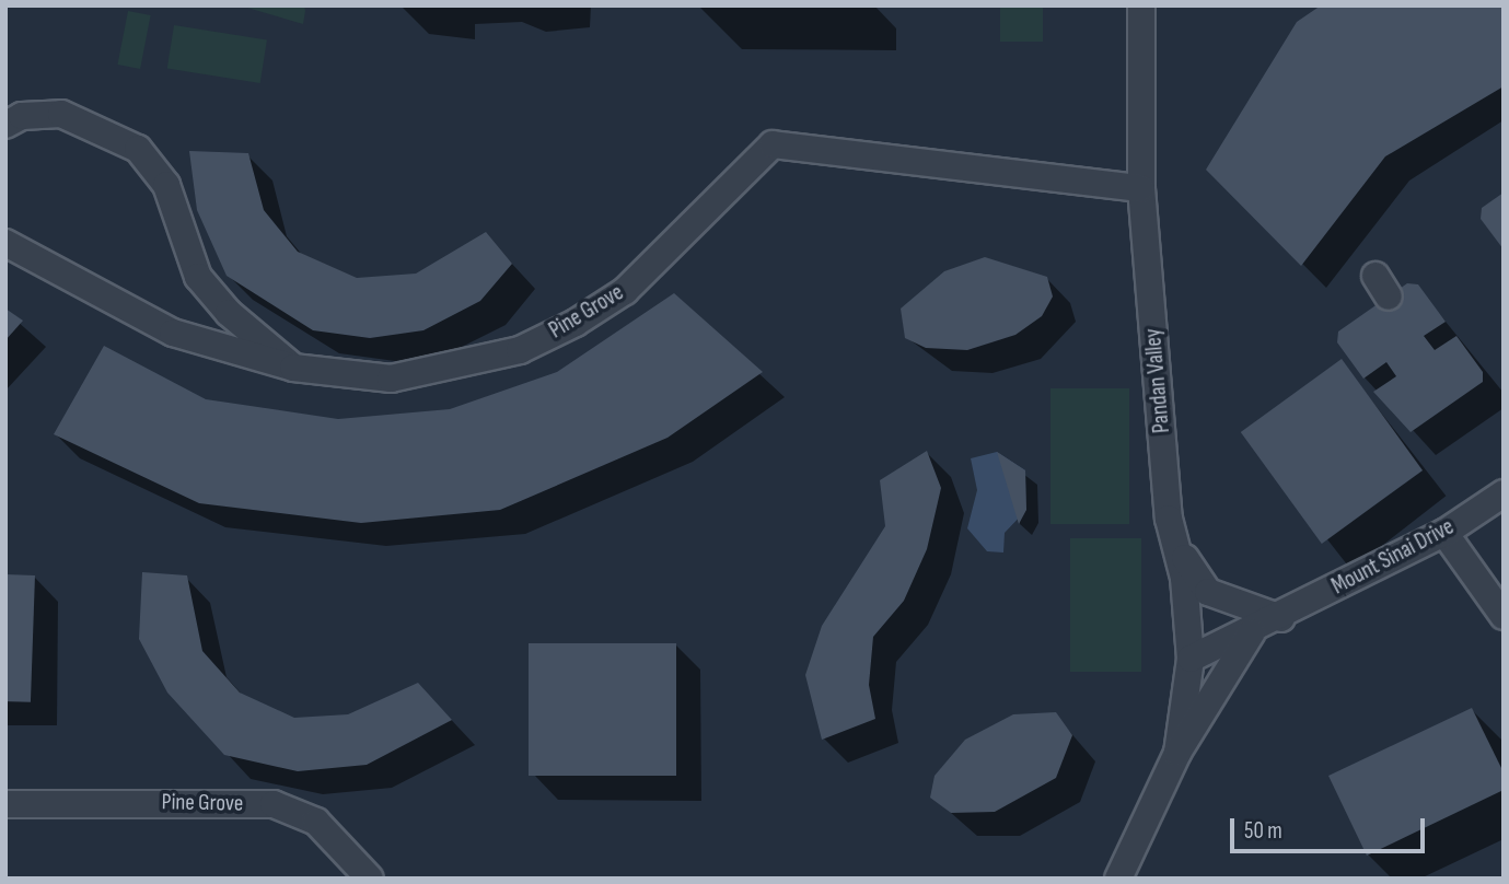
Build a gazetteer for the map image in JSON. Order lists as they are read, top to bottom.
{
  "streets": {
    "street": ["Pine Grove", "Pandan Valley", "Mount Sinai Drive"]
  },
  "crossings": [
    ["Pine Grove", "Pandan Valley"],
    ["Pandan Valley", "Mount Sinai Drive"]
  ],
  "scale_bar": "50 m"
}
